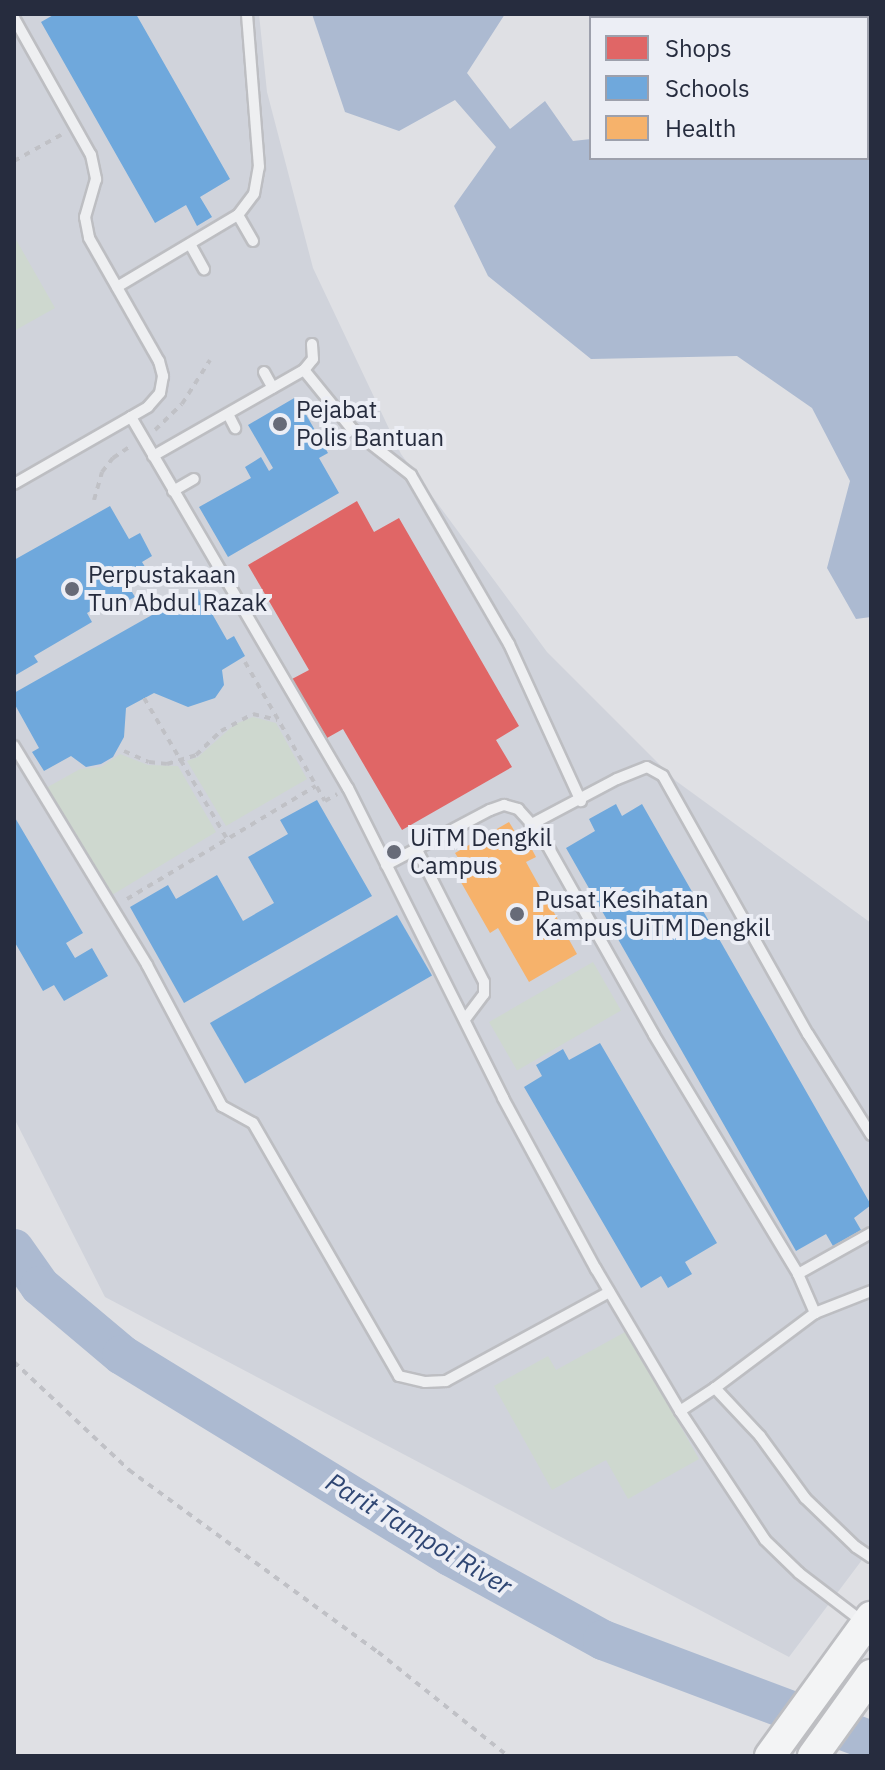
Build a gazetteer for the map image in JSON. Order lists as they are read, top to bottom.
{
  "water": ["Parit Tampoi River"],
  "places": [
    "Pejabat Polis Bantuan",
    "Perpustakaan Tun Abdul Razak",
    "UiTM Dengkil Campus",
    "Pusat Kesihatan Kampus UiTM Dengkil"
  ],
  "legend": ["Shops", "Schools", "Health"]
}
